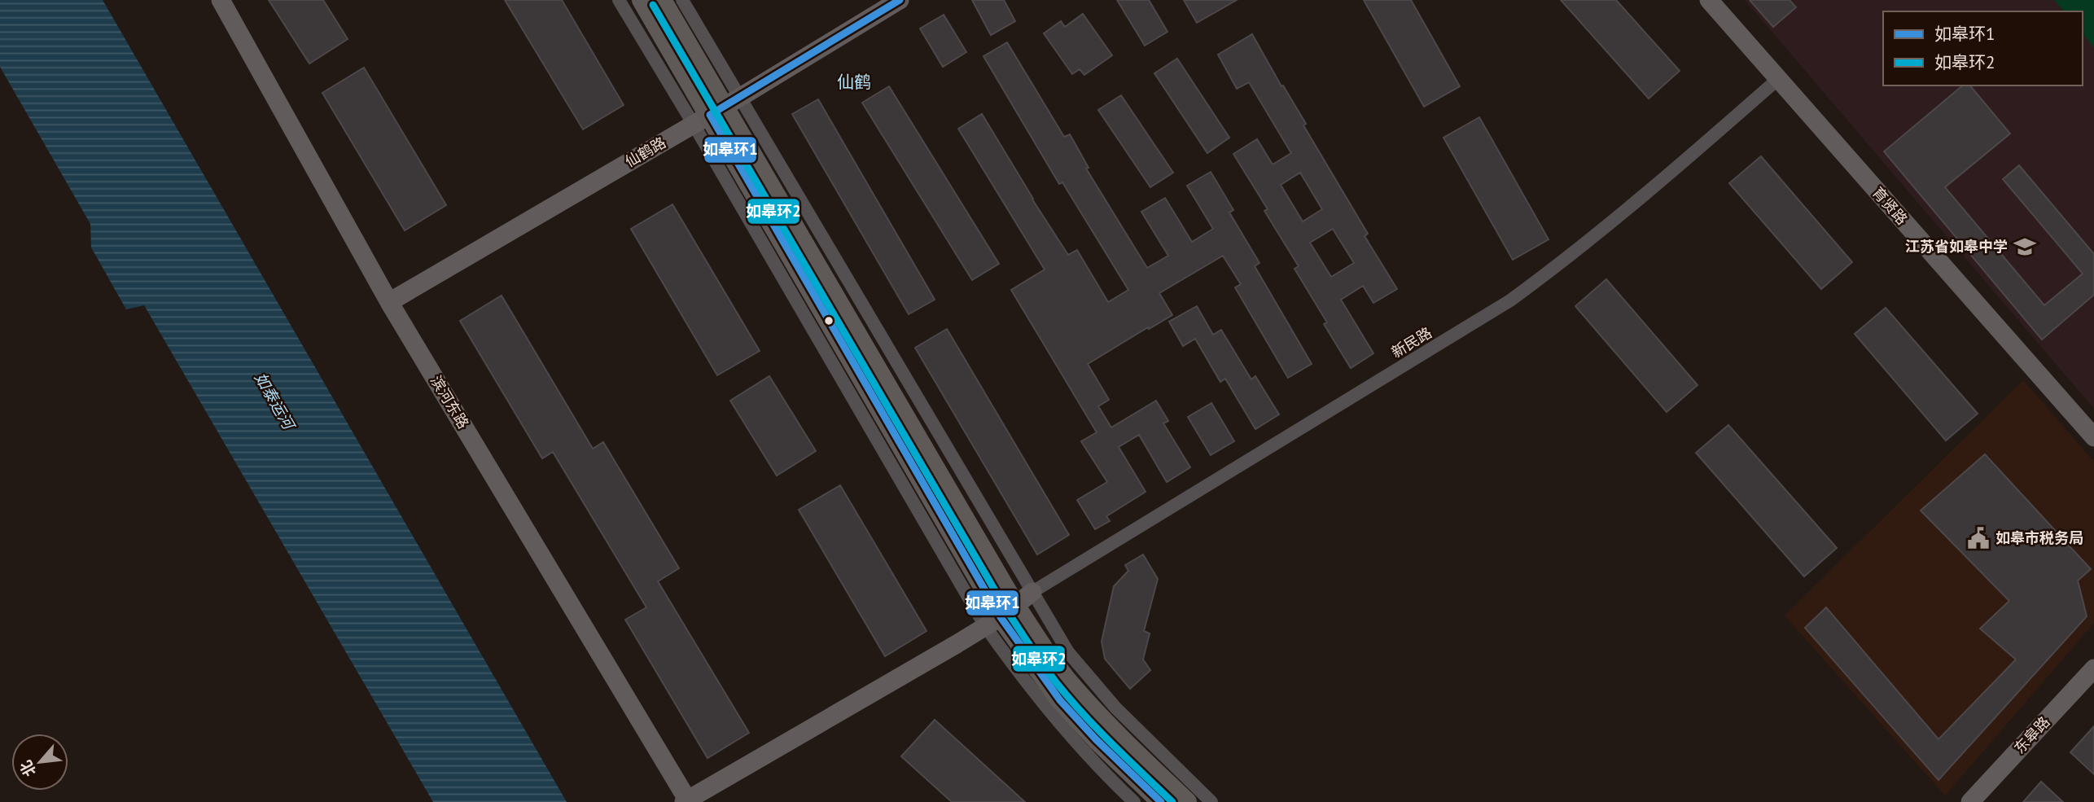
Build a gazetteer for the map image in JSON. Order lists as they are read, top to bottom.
{
  "streets": {
    "street": [
      "仙鹤路",
      "育贤路",
      "新民路",
      "滨河东路",
      "东皋路"
    ]
  },
  "crossings": [
    ["仙鹤路", "滨河东路"],
    ["育贤路", "新民路"]
  ],
  "districts": ["仙鹤"],
  "water": ["如泰运河"],
  "places": {
    "school or university": ["江苏省如皋中学"],
    "public building": ["如皋市税务局"]
  },
  "lines": ["transit line 如皋环1", "transit line 如皋环2"],
  "legend": ["如皋环1", "如皋环2"],
  "north": "bottom left"
}
